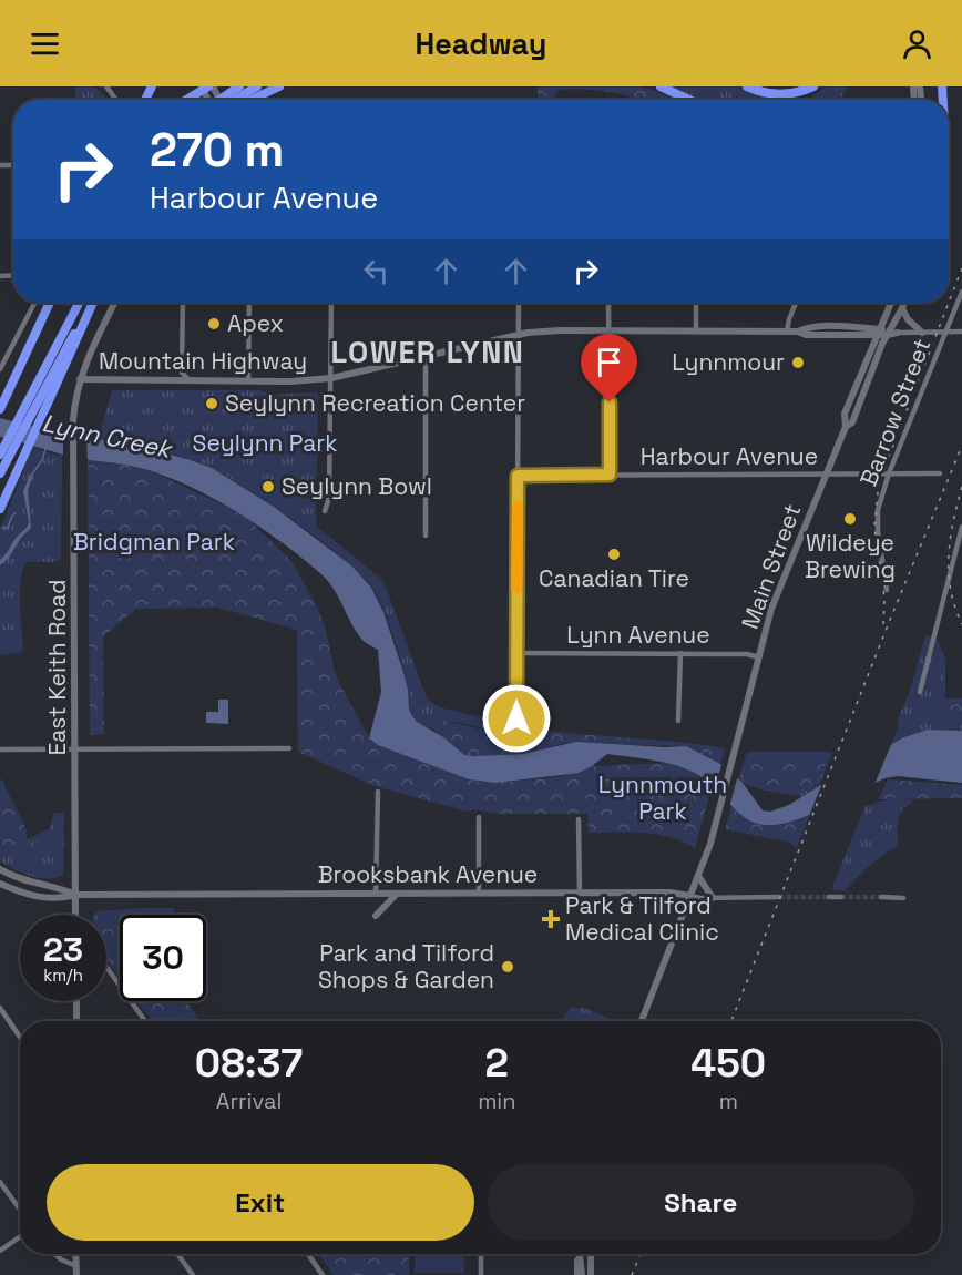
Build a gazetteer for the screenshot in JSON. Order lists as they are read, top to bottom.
{
  "streets": {
    "main road": [
      "Mountain Highway",
      "Main Street",
      "East Keith Road",
      "Brooksbank Avenue"
    ],
    "street": ["Barrow Street", "Harbour Avenue", "Lynn Avenue"]
  },
  "crossings": [
    ["Mountain Highway", "Barrow Street"],
    ["Mountain Highway", "Main Street"],
    ["Mountain Highway", "East Keith Road"],
    ["Barrow Street", "Harbour Avenue"],
    ["Harbour Avenue", "Main Street"],
    ["Main Street", "Lynn Avenue"],
    ["Main Street", "Brooksbank Avenue"],
    ["East Keith Road", "Brooksbank Avenue"]
  ],
  "districts": ["LOWER LYNN"],
  "water": ["Lynn Creek"],
  "parks": ["Seylynn Park", "Bridgman Park", "Lynnmouth Park"],
  "places": {
    "other": [
      "Apex",
      "Lynnmour",
      "Seylynn Recreation Center",
      "Seylynn Bowl",
      "Wildeye Brewing",
      "Canadian Tire",
      "Park and Tilford Shops & Garden"
    ],
    "health": ["Park & Tilford Medical Clinic"]
  },
  "page": {
    "header": "Headway",
    "turn": ["270 m", "Harbour Avenue"],
    "speed": "23 km/h",
    "limit": "30",
    "eta": [
      "08:37",
      "Arrival",
      "2",
      "min",
      "450",
      "m"
    ],
    "buttons": ["Exit", "Share"]
  }
}
